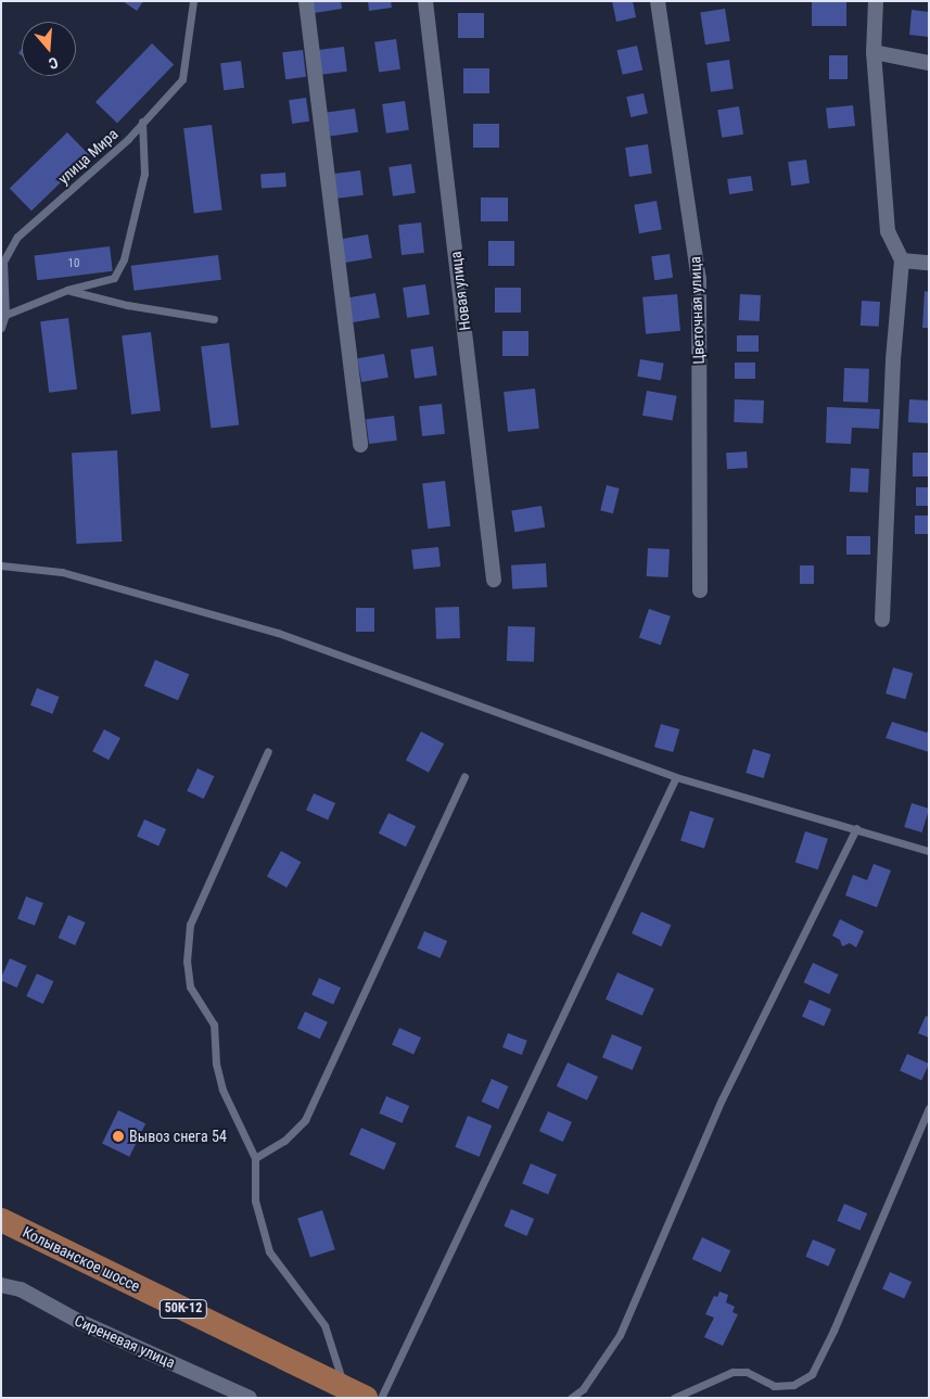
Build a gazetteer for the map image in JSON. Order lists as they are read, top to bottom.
{
  "streets": {
    "main road": ["Колыванское шоссе", "50К-12"],
    "street": ["Новая улица", "Цветочная улица", "Сиреневая улица"],
    "lane": ["улица Мира"]
  },
  "places": ["Вывоз снега 54"],
  "house_numbers": ["10"],
  "north": "bottom"
}
